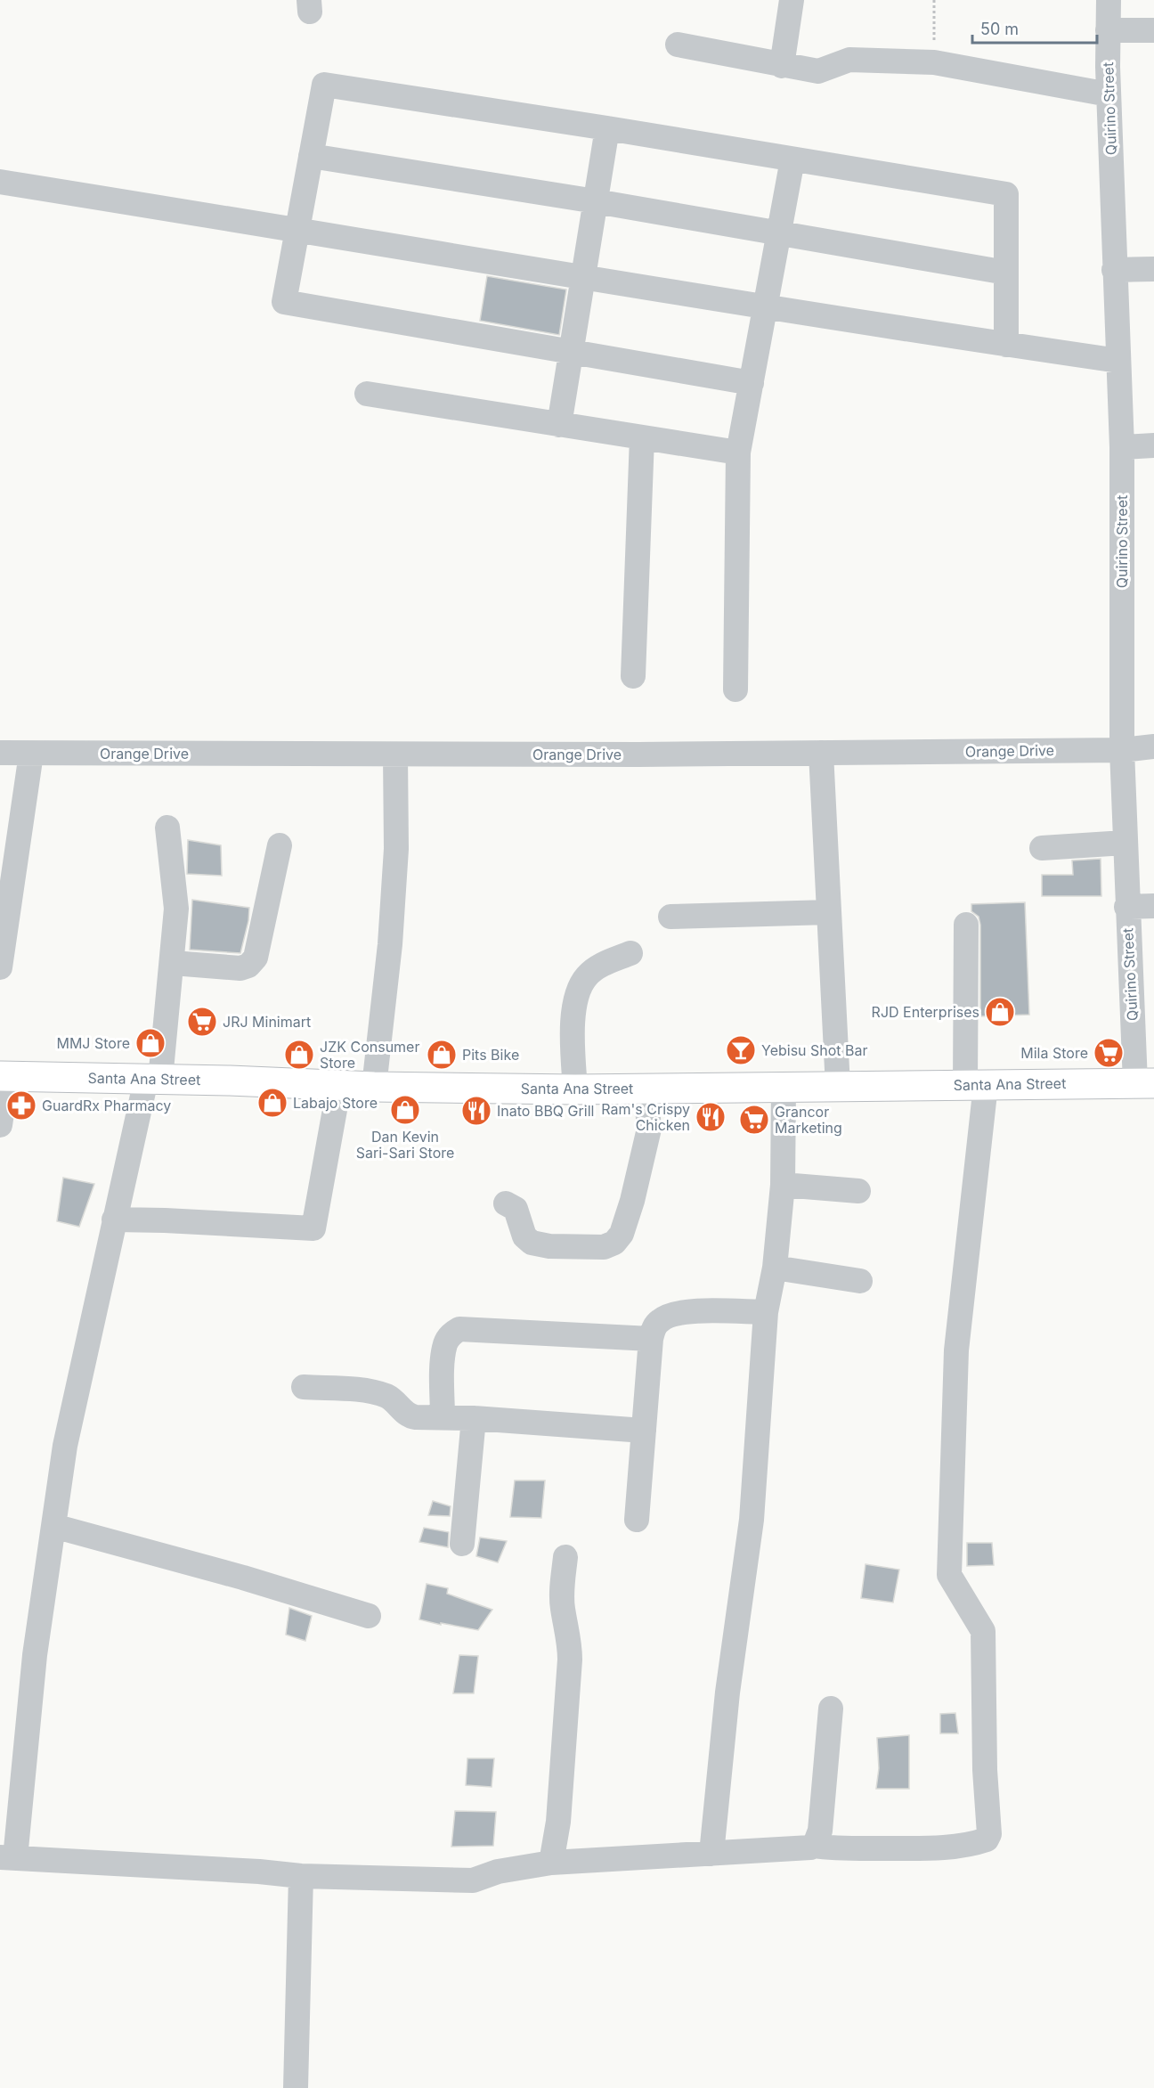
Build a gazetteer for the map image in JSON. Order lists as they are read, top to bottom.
{
  "streets": {
    "main road": ["Santa Ana Street"],
    "street": ["Quirino Street", "Orange Drive"]
  },
  "crossings": [
    ["Quirino Street", "Orange Drive"],
    ["Quirino Street", "Santa Ana Street"]
  ],
  "places": {
    "shop": [
      "RJD Enterprises",
      "MMJ Store",
      "JZK Consumer Store",
      "Pits Bike",
      "Labajo Store",
      "Dan Kevin Sari-Sari Store"
    ],
    "supermarket": ["JRJ Minimart", "Mila Store", "Grancor Marketing"],
    "bar": ["Yebisu Shot Bar"],
    "pharmacy": ["GuardRx Pharmacy"],
    "restaurant": ["Inato BBQ Grill", "Ram's Crispy Chicken"]
  },
  "scale_bar": "50 m"
}
